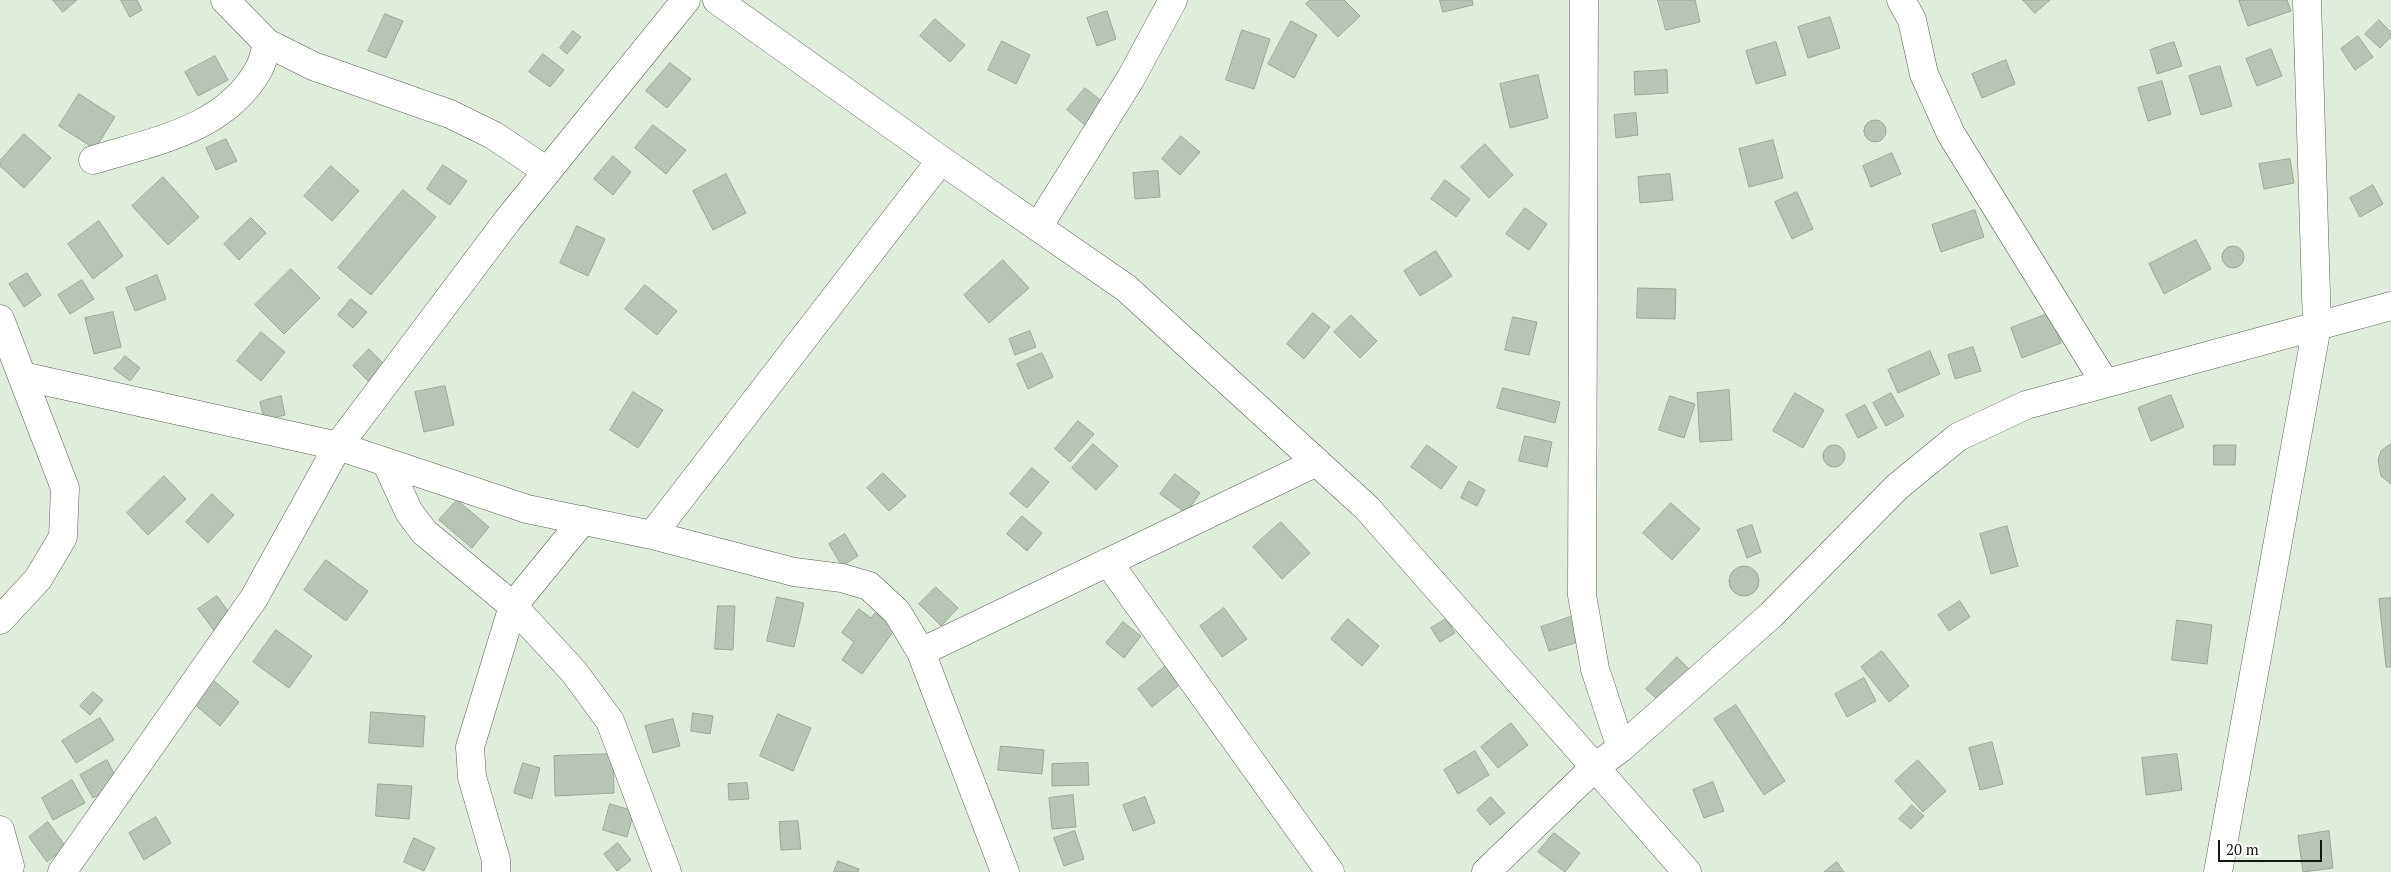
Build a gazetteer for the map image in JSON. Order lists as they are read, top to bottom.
{
  "scale_bar": "20 m"
}
